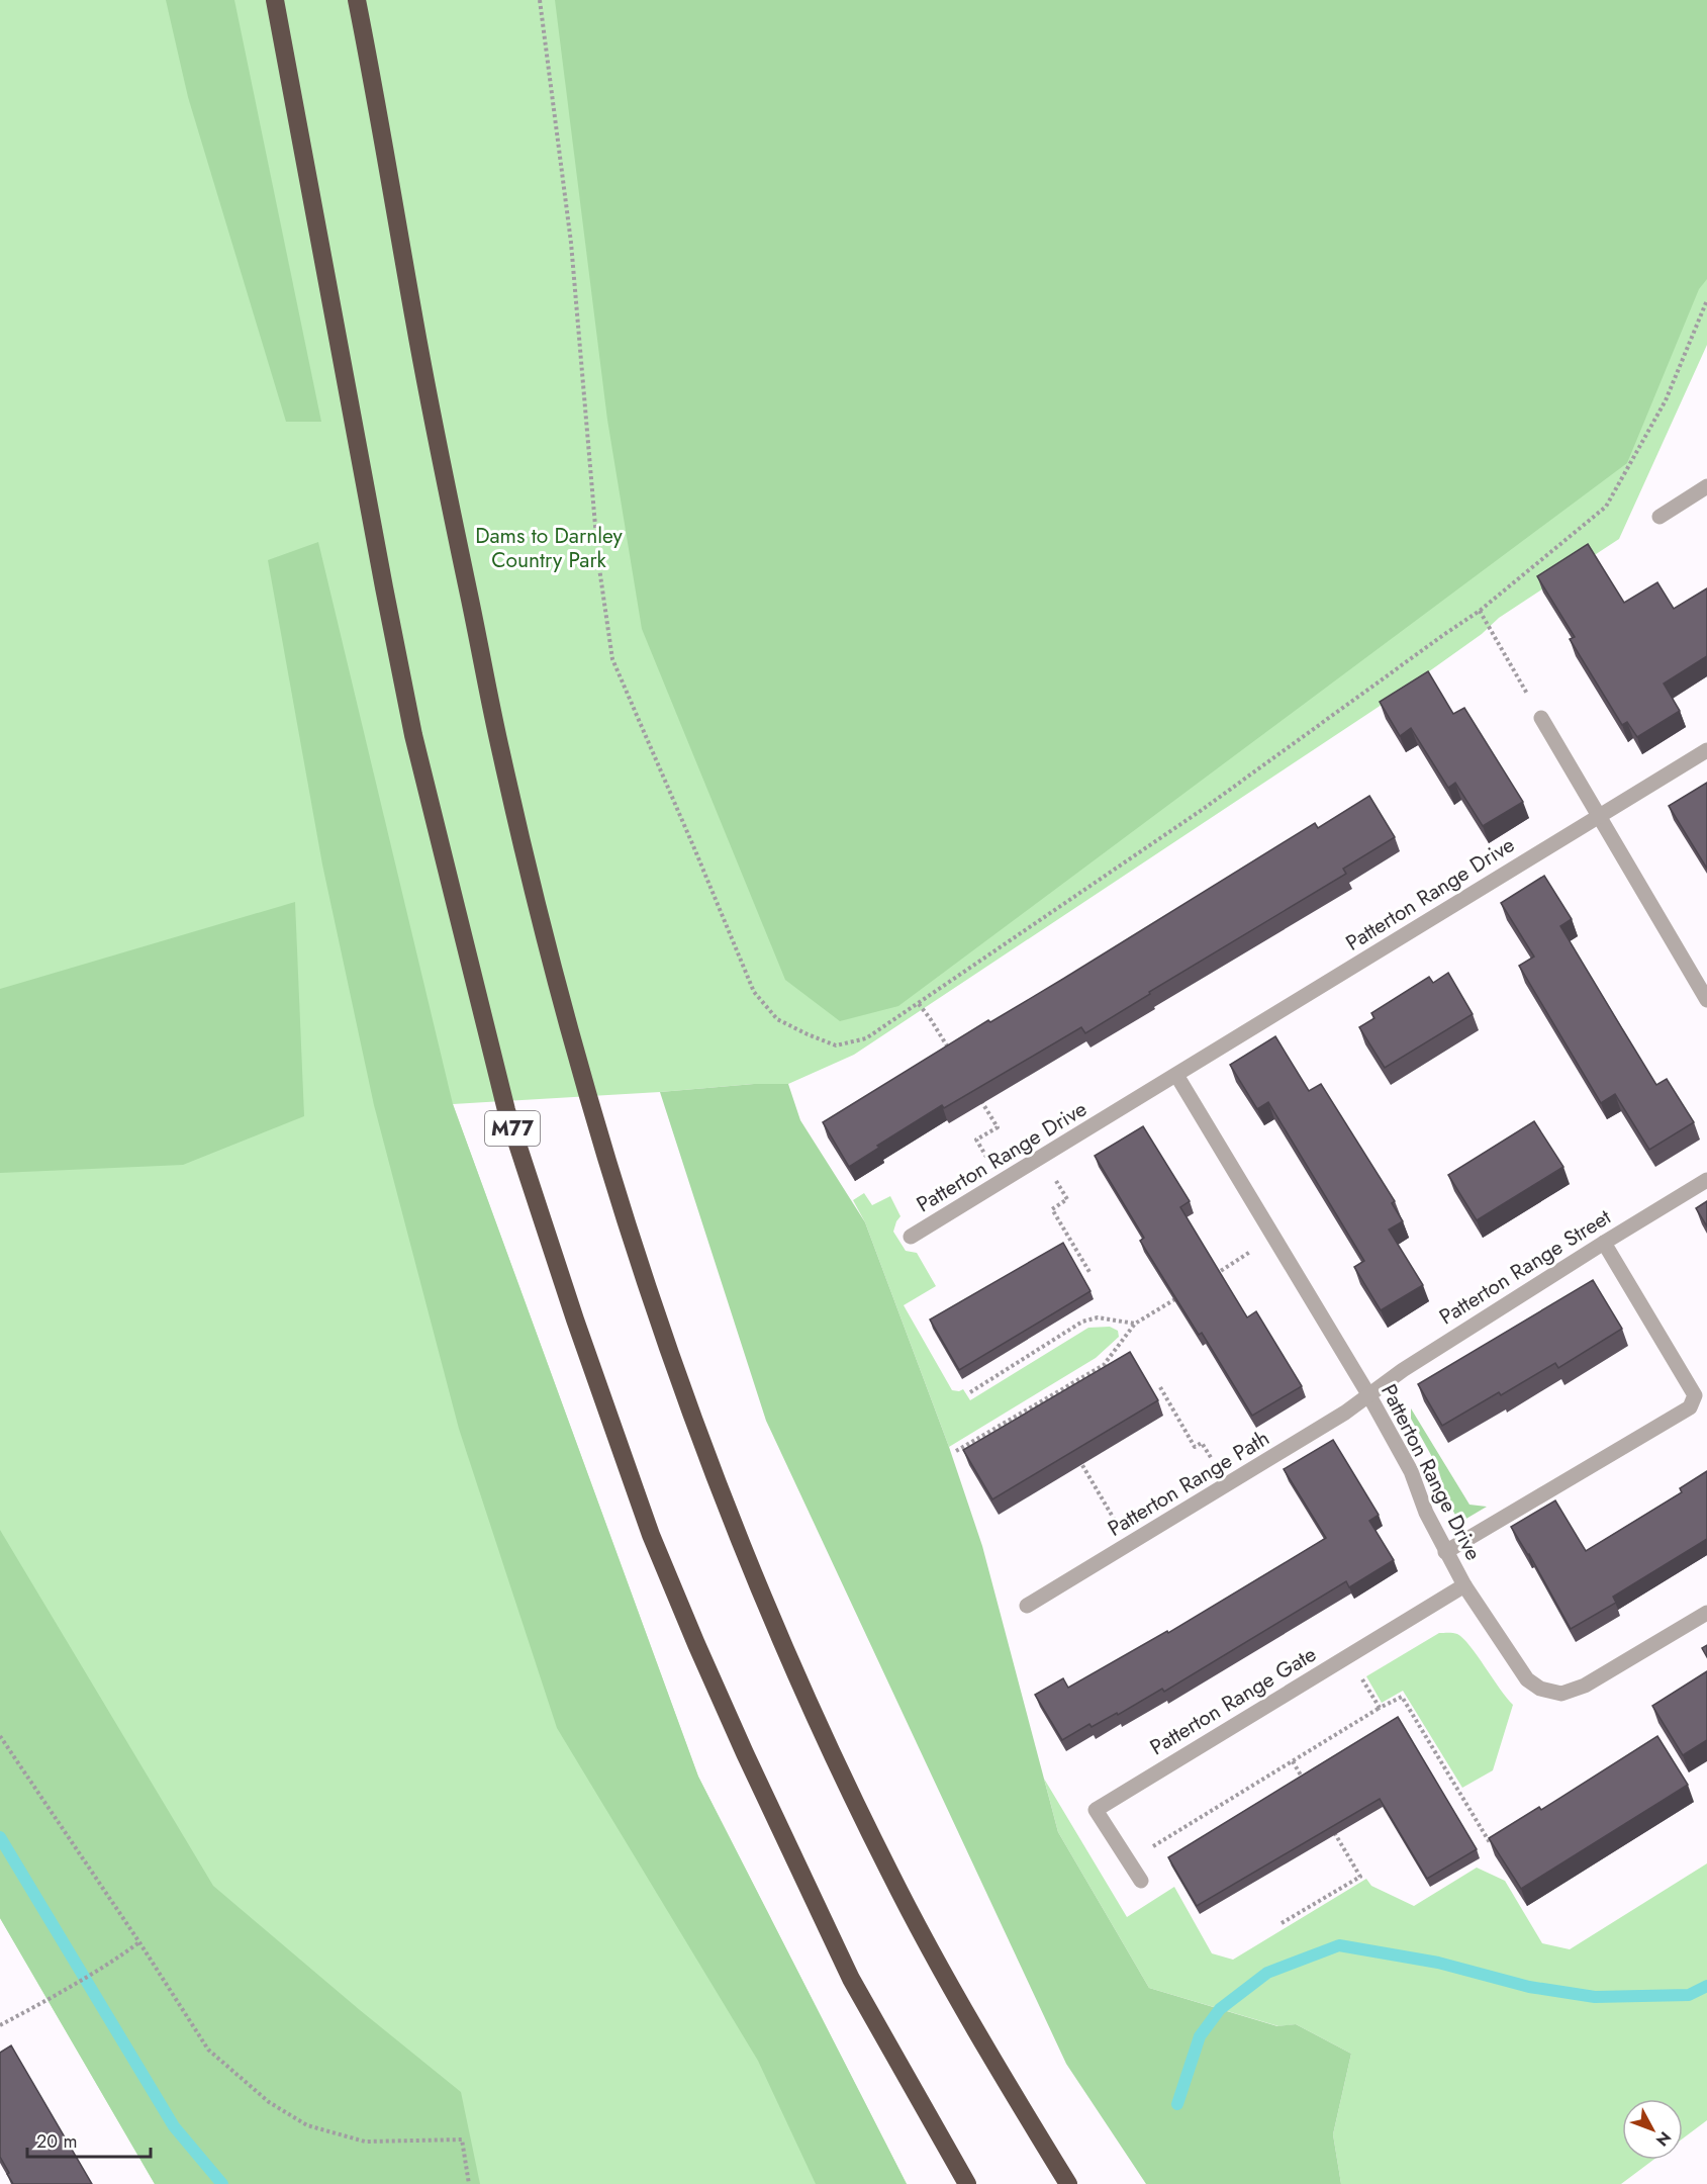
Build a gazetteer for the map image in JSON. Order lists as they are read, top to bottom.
{
  "streets": {
    "highway": ["M77"],
    "street": [
      "Patterton Range Drive",
      "Patterton Range Street",
      "Patterton Range Path",
      "Patterton Range Gate"
    ]
  },
  "crossings": [
    ["Patterton Range Drive", "Patterton Range Street"],
    ["Patterton Range Drive", "Patterton Range Path"],
    ["Patterton Range Drive", "Patterton Range Gate"],
    ["Patterton Range Street", "Patterton Range Path"]
  ],
  "parks": ["Dams to Darnley Country Park"],
  "scale_bar": "20 m",
  "north": "bottom right"
}
